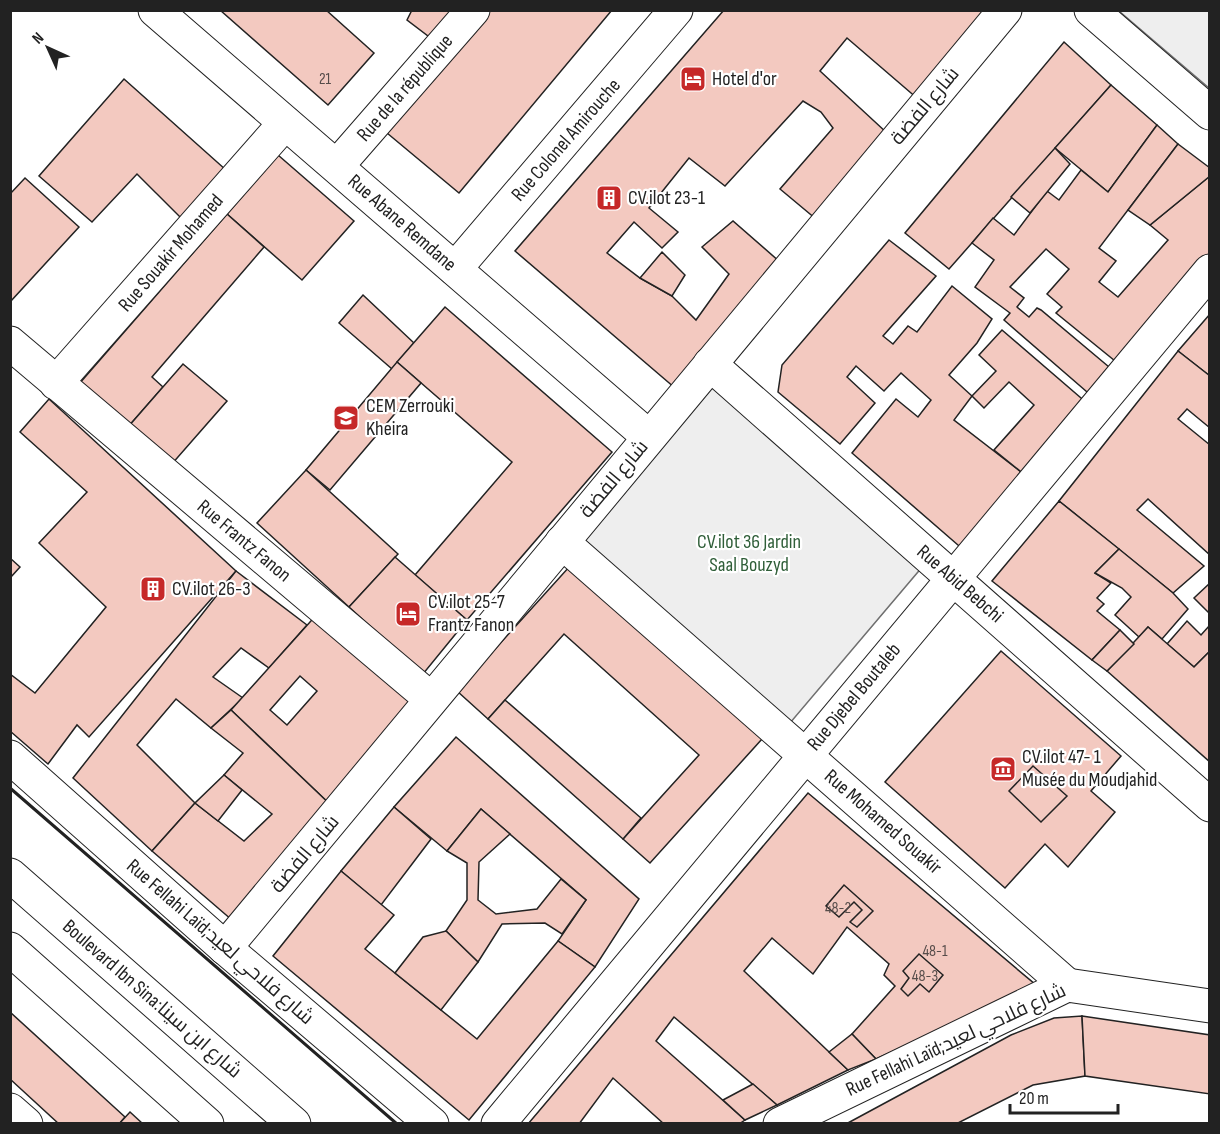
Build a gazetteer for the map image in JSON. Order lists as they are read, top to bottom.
{
  "streets": {
    "street": [
      "Rue de la république",
      "شارع الفضة",
      "Rue Colonel Amirouche",
      "Rue Abane Remdane",
      "Rue Souakir Mohamed",
      "Rue Frantz Fanon",
      "Rue Abid Bebchi",
      "Rue Djebel Boutaleb",
      "Rue Mohamed Souakir",
      "Rue Fellahi Laïd;شارع فلاحي لعيد",
      "Boulevard Ibn Sina:شارع ابن سينا"
    ]
  },
  "crossings": [
    ["Rue de la république", "Rue Abane Remdane"],
    ["شارع الفضة", "Rue Abane Remdane"],
    ["شارع الفضة", "Rue Frantz Fanon"],
    ["شارع الفضة", "Rue Abid Bebchi"],
    ["شارع الفضة", "Rue Mohamed Souakir"],
    ["شارع الفضة", "Rue Fellahi Laïd;شارع فلاحي لعيد"],
    ["Rue Colonel Amirouche", "Rue Abane Remdane"],
    ["Rue Abane Remdane", "Rue Souakir Mohamed"],
    ["Rue Souakir Mohamed", "Rue Frantz Fanon"],
    ["Rue Abid Bebchi", "Rue Djebel Boutaleb"],
    ["Rue Djebel Boutaleb", "Rue Mohamed Souakir"],
    ["Rue Mohamed Souakir", "Rue Fellahi Laïd;شارع فلاحي لعيد"]
  ],
  "parks": ["CV.ilot 36 Jardin Saal Bouzyd"],
  "places": {
    "hotel": ["Hotel d'or", "CV.ilot 25-7 Frantz Fanon"],
    "building": ["CV.ilot 23-1", "CV.ilot 26-3"],
    "school or university": ["CEM Zerrouki Kheira"],
    "museum": ["CV.ilot 47- 1 Musée du Moudjahid"]
  },
  "house_numbers": [
    "21",
    "48-2",
    "48-1",
    "48-3"
  ],
  "scale_bar": "20 m",
  "north": "top left"
}
